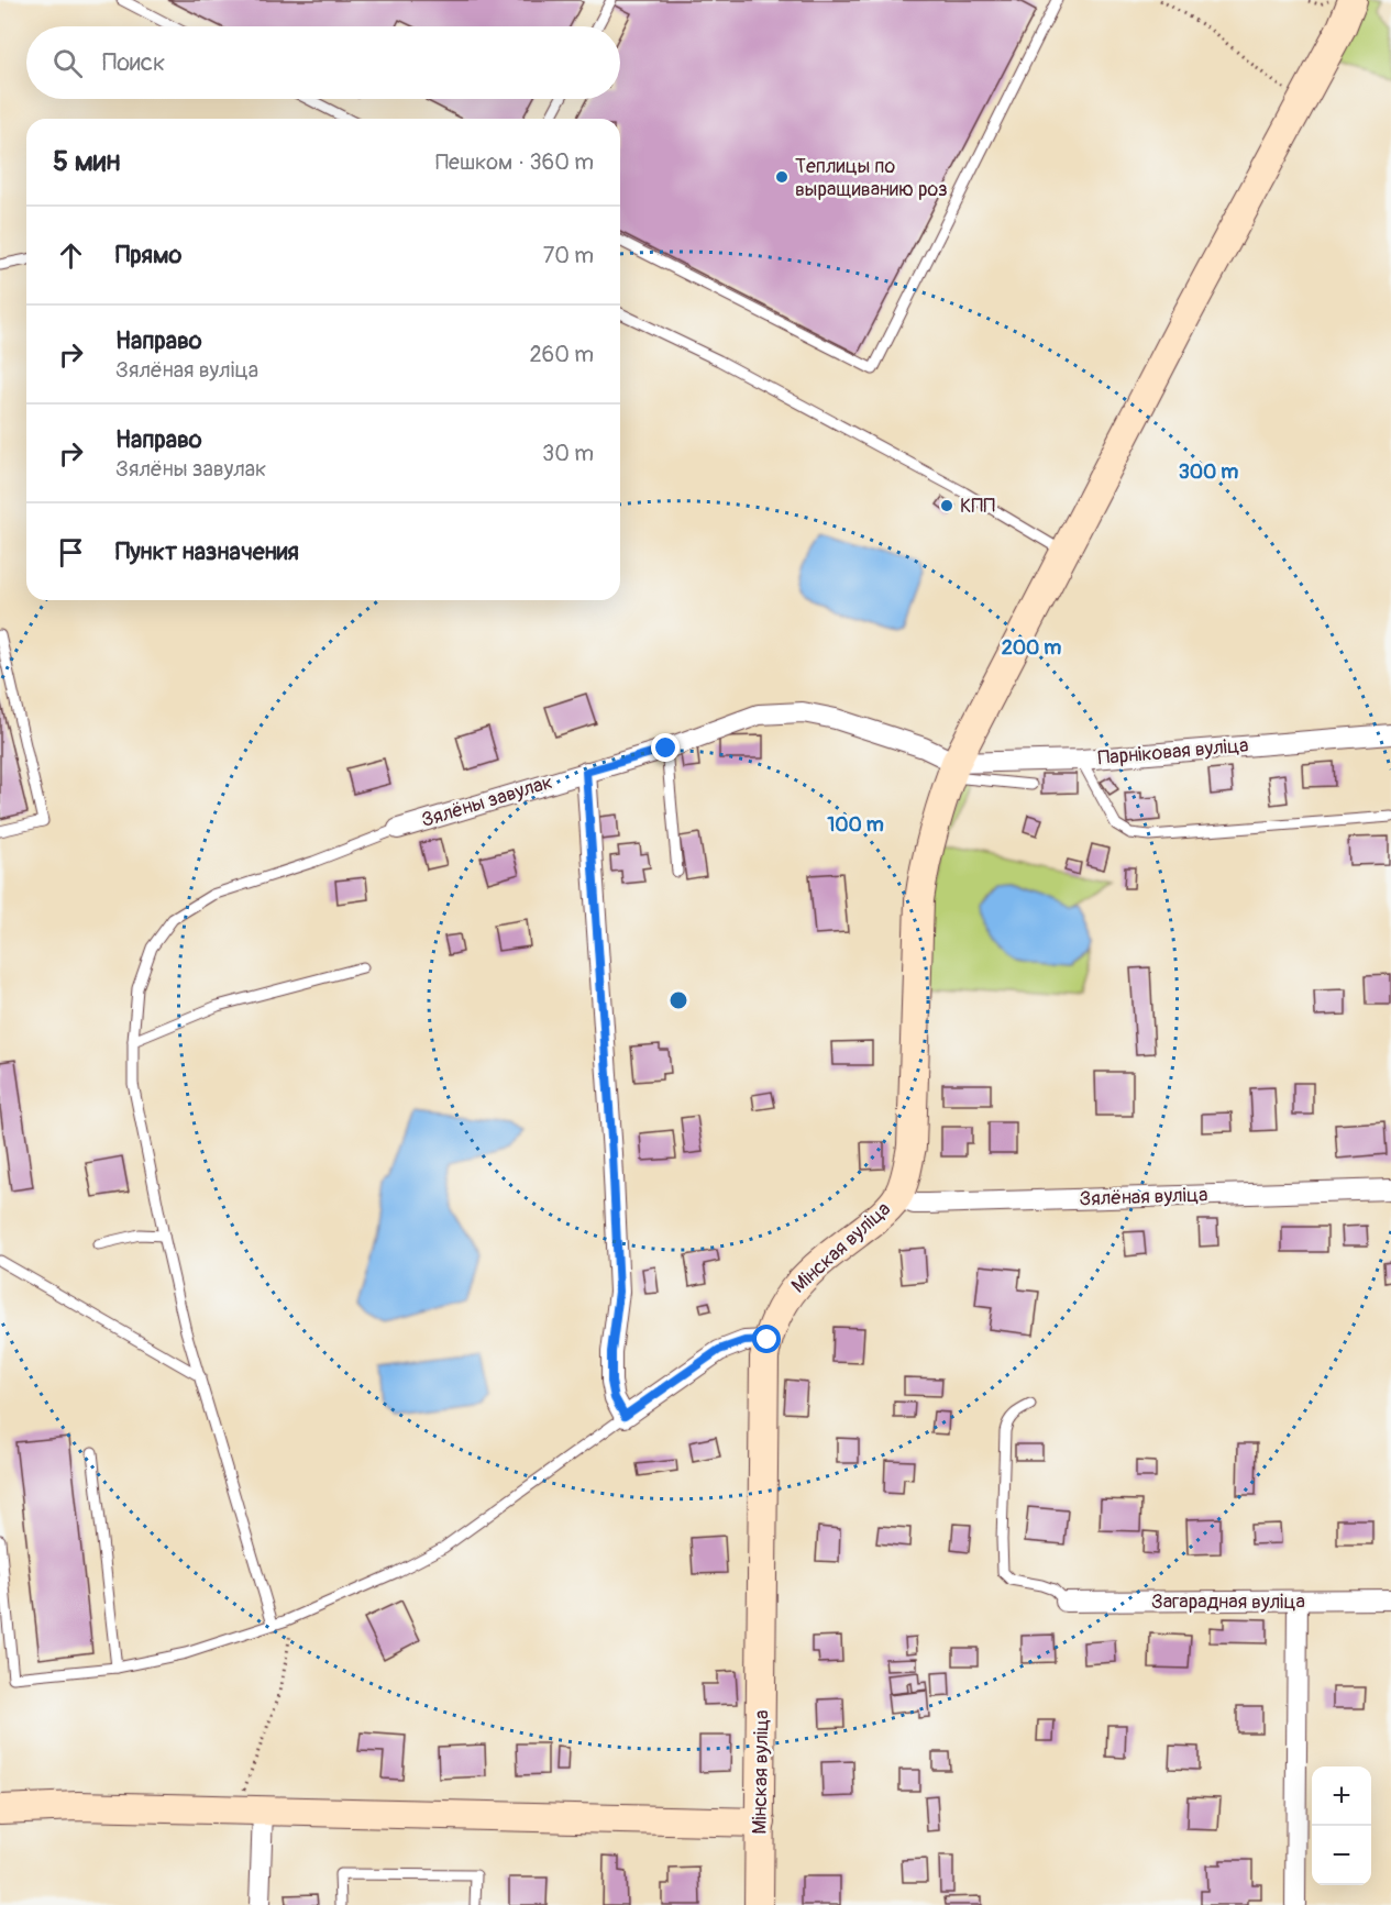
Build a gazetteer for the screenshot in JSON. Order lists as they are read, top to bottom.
{
  "streets": {
    "street": [
      "Парніковая вуліца",
      "Зялёны завулак",
      "Зялёная вуліца",
      "Мінская вуліца",
      "Загарадная вуліца"
    ]
  },
  "crossings": [
    ["Парніковая вуліца", "Зялёны завулак"],
    ["Парніковая вуліца", "Мінская вуліца"],
    ["Зялёны завулак", "Мінская вуліца"],
    ["Зялёная вуліца", "Мінская вуліца"]
  ],
  "places": ["Теплицы по выращиванию роз", "КПП"],
  "page": {
    "search": "Поиск",
    "heading": ["5 мин", "Пешком · 360 m"],
    "list": [
      ["Прямо", "70 m"],
      ["Направо", "Зялёная вуліца", "260 m"],
      ["Направо", "Зялёны завулак", "30 m"],
      "Пункт назначения"
    ],
    "map_buttons": ["+", "−"]
  },
  "rings": ["300 m", "200 m", "100 m"]
}
